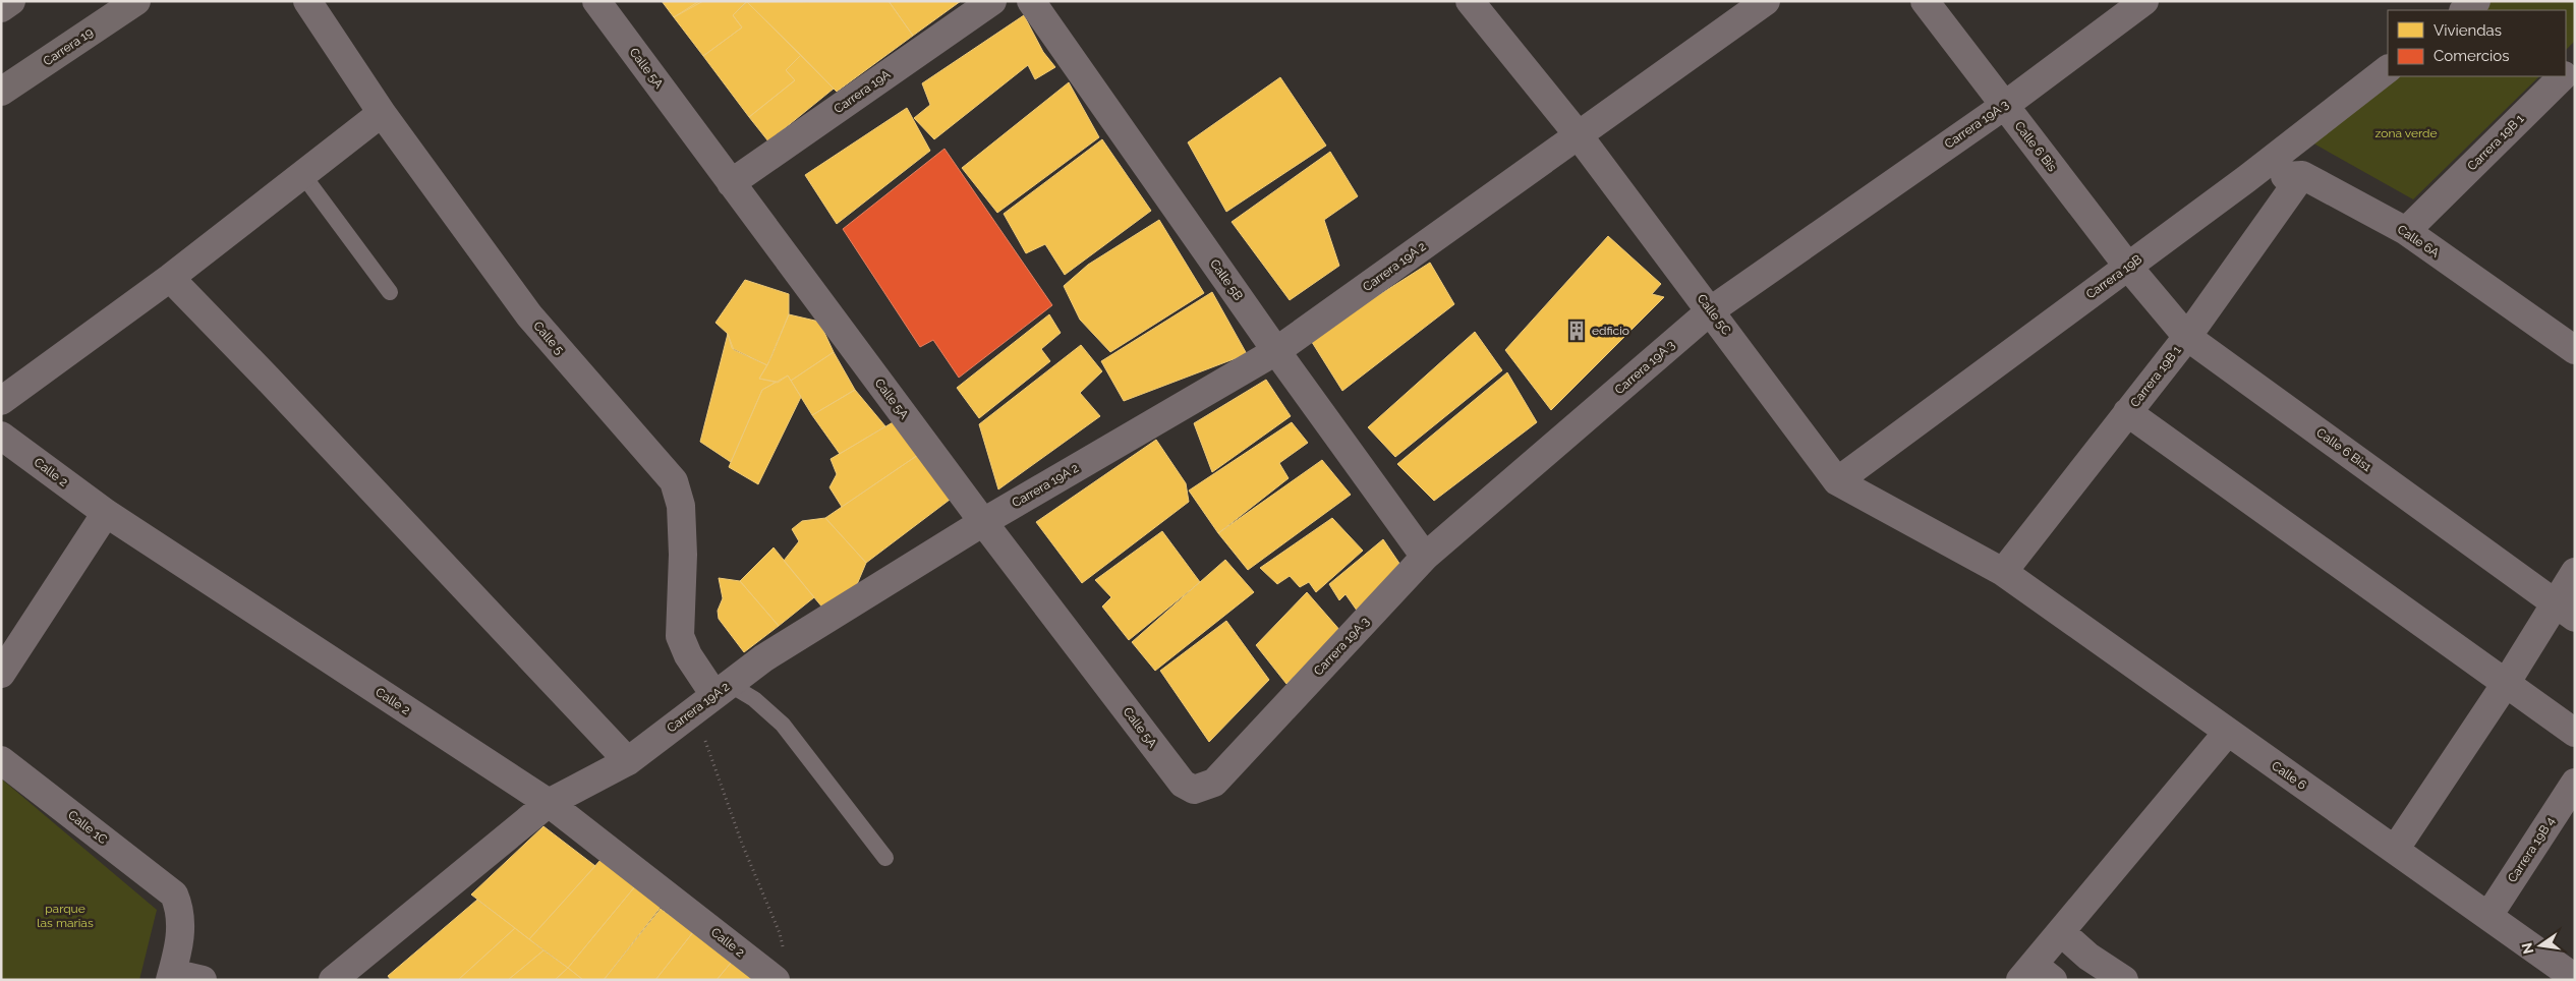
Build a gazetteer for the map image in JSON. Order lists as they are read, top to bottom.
{
  "streets": {
    "highway": ["Carrera 19"],
    "street": [
      "Calle 5A",
      "Carrera 19A",
      "Carrera 19A 3",
      "Carrera 19B 1",
      "Calle 6 Bis",
      "Calle 6A",
      "Carrera 19A 2",
      "Carrera 19B",
      "Calle 5B",
      "Calle 5C",
      "Calle 5",
      "Calle 6 Bis1",
      "Calle 2",
      "Calle 6",
      "Calle 1C",
      "Carrera 19B 4"
    ]
  },
  "crossings": [
    ["Calle 5A", "Carrera 19A"],
    ["Calle 5A", "Carrera 19A 3"],
    ["Calle 5A", "Carrera 19A 2"],
    ["Carrera 19A 3", "Calle 6 Bis"],
    ["Carrera 19A 3", "Calle 5B"],
    ["Carrera 19A 3", "Calle 5C"],
    ["Carrera 19B 1", "Calle 6A"],
    ["Carrera 19B 1", "Calle 5C"],
    ["Carrera 19B 1", "Calle 6 Bis1"],
    ["Carrera 19B 1", "Calle 6"],
    ["Calle 6 Bis", "Carrera 19B"],
    ["Calle 6 Bis", "Calle 6 Bis1"],
    ["Carrera 19A 2", "Calle 5B"],
    ["Carrera 19A 2", "Calle 5C"],
    ["Carrera 19A 2", "Calle 5"],
    ["Carrera 19A 2", "Calle 2"],
    ["Carrera 19B", "Calle 5C"],
    ["Carrera 19B", "Calle 6 Bis1"],
    ["Calle 5C", "Calle 6"],
    ["Calle 6", "Carrera 19B 4"]
  ],
  "parks": ["zona verde", "parque las marias"],
  "places": {
    "building": ["edficio"]
  },
  "legend": ["Viviendas", "Comercios"],
  "north": "left"
}
